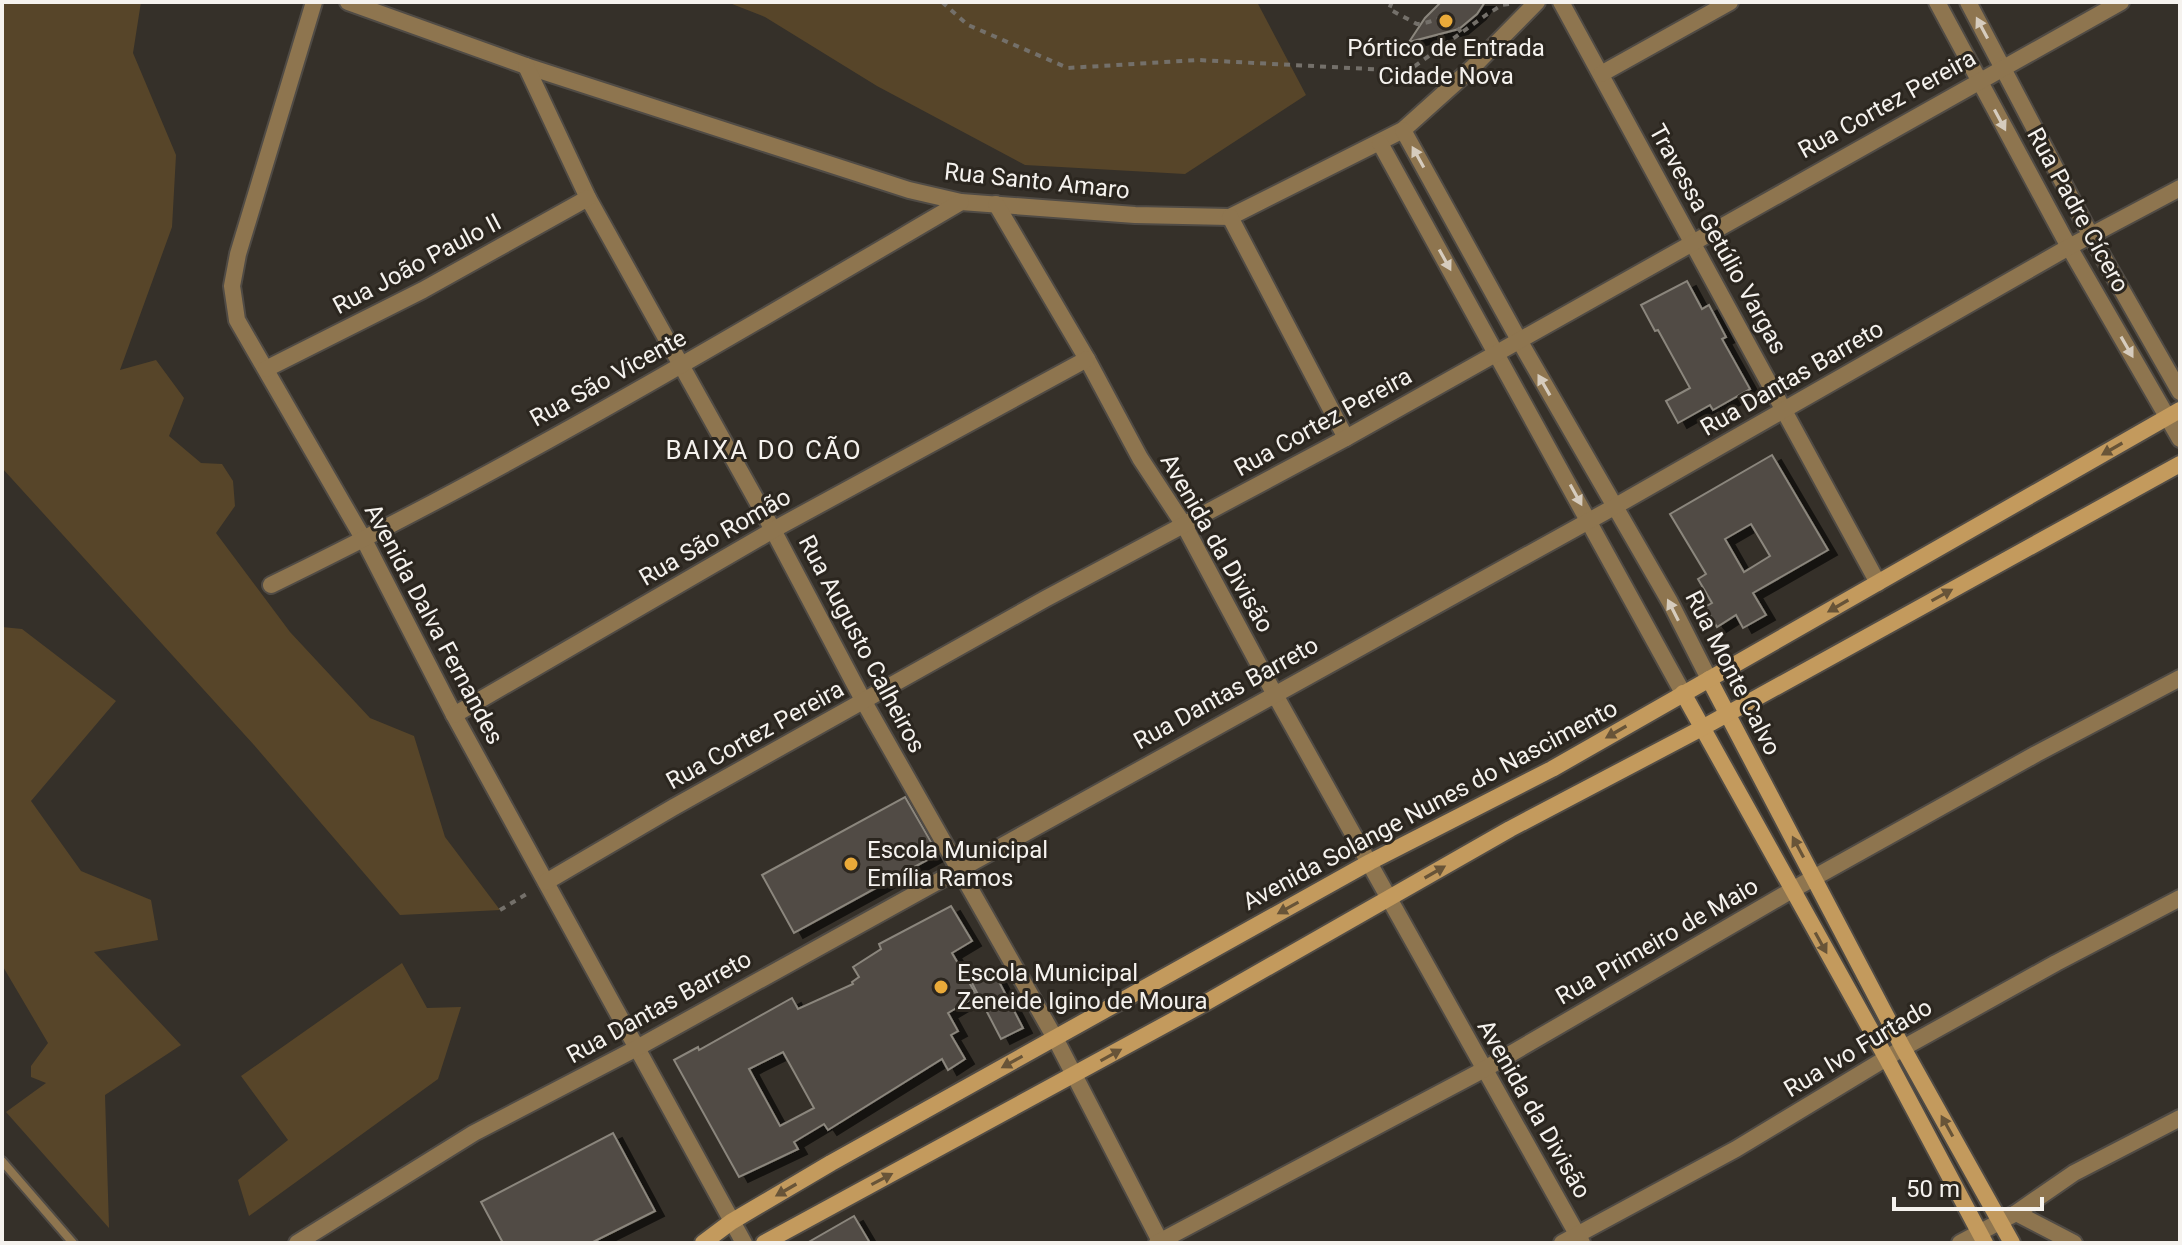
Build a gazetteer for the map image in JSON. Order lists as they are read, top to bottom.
{
  "streets": {
    "main road": ["Rua Monte Calvo", "Avenida Solange Nunes do Nascimento"],
    "street": [
      "Rua Cortez Pereira",
      "Rua Santo Amaro",
      "Rua Padre Cícero",
      "Travessa Getúlio Vargas",
      "Rua João Paulo II",
      "Rua São Vicente",
      "Rua Dantas Barreto",
      "Rua São Romão",
      "Avenida da Divisão",
      "Avenida Dalva Fernandes",
      "Rua Augusto Calheiros",
      "Rua Primeiro de Maio",
      "Rua Ivo Furtado"
    ]
  },
  "crossings": [
    ["Rua Cortez Pereira", "Rua Padre Cícero"],
    ["Rua Cortez Pereira", "Travessa Getúlio Vargas"],
    ["Rua Cortez Pereira", "Avenida da Divisão"],
    ["Rua Cortez Pereira", "Avenida Dalva Fernandes"],
    ["Rua Cortez Pereira", "Rua Augusto Calheiros"],
    ["Rua Cortez Pereira", "Rua Monte Calvo"],
    ["Rua Santo Amaro", "Rua São Vicente"],
    ["Rua Santo Amaro", "Avenida da Divisão"],
    ["Rua Santo Amaro", "Rua Augusto Calheiros"],
    ["Rua Santo Amaro", "Rua Monte Calvo"],
    ["Rua Padre Cícero", "Rua Dantas Barreto"],
    ["Rua Padre Cícero", "Avenida Solange Nunes do Nascimento"],
    ["Travessa Getúlio Vargas", "Rua Dantas Barreto"],
    ["Travessa Getúlio Vargas", "Avenida Solange Nunes do Nascimento"],
    ["Rua João Paulo II", "Avenida Dalva Fernandes"],
    ["Rua João Paulo II", "Rua Augusto Calheiros"],
    ["Rua São Vicente", "Avenida Dalva Fernandes"],
    ["Rua São Vicente", "Rua Augusto Calheiros"],
    ["Rua Dantas Barreto", "Avenida da Divisão"],
    ["Rua Dantas Barreto", "Avenida Dalva Fernandes"],
    ["Rua Dantas Barreto", "Rua Augusto Calheiros"],
    ["Rua Dantas Barreto", "Rua Monte Calvo"],
    ["Rua São Romão", "Avenida da Divisão"],
    ["Rua São Romão", "Avenida Dalva Fernandes"],
    ["Rua São Romão", "Rua Augusto Calheiros"],
    ["Avenida da Divisão", "Avenida Solange Nunes do Nascimento"],
    ["Avenida da Divisão", "Rua Primeiro de Maio"],
    ["Avenida da Divisão", "Rua Ivo Furtado"],
    ["Avenida Dalva Fernandes", "Avenida Solange Nunes do Nascimento"],
    ["Rua Augusto Calheiros", "Avenida Solange Nunes do Nascimento"],
    ["Rua Augusto Calheiros", "Rua Primeiro de Maio"],
    ["Rua Monte Calvo", "Avenida Solange Nunes do Nascimento"],
    ["Rua Monte Calvo", "Rua Primeiro de Maio"],
    ["Rua Monte Calvo", "Rua Ivo Furtado"]
  ],
  "districts": ["BAIXA DO CÃO"],
  "places": ["Pórtico de Entrada Cidade Nova", "Escola Municipal Emília Ramos", "Escola Municipal Zeneide Igino de Moura"],
  "scale_bar": "50 m"
}
